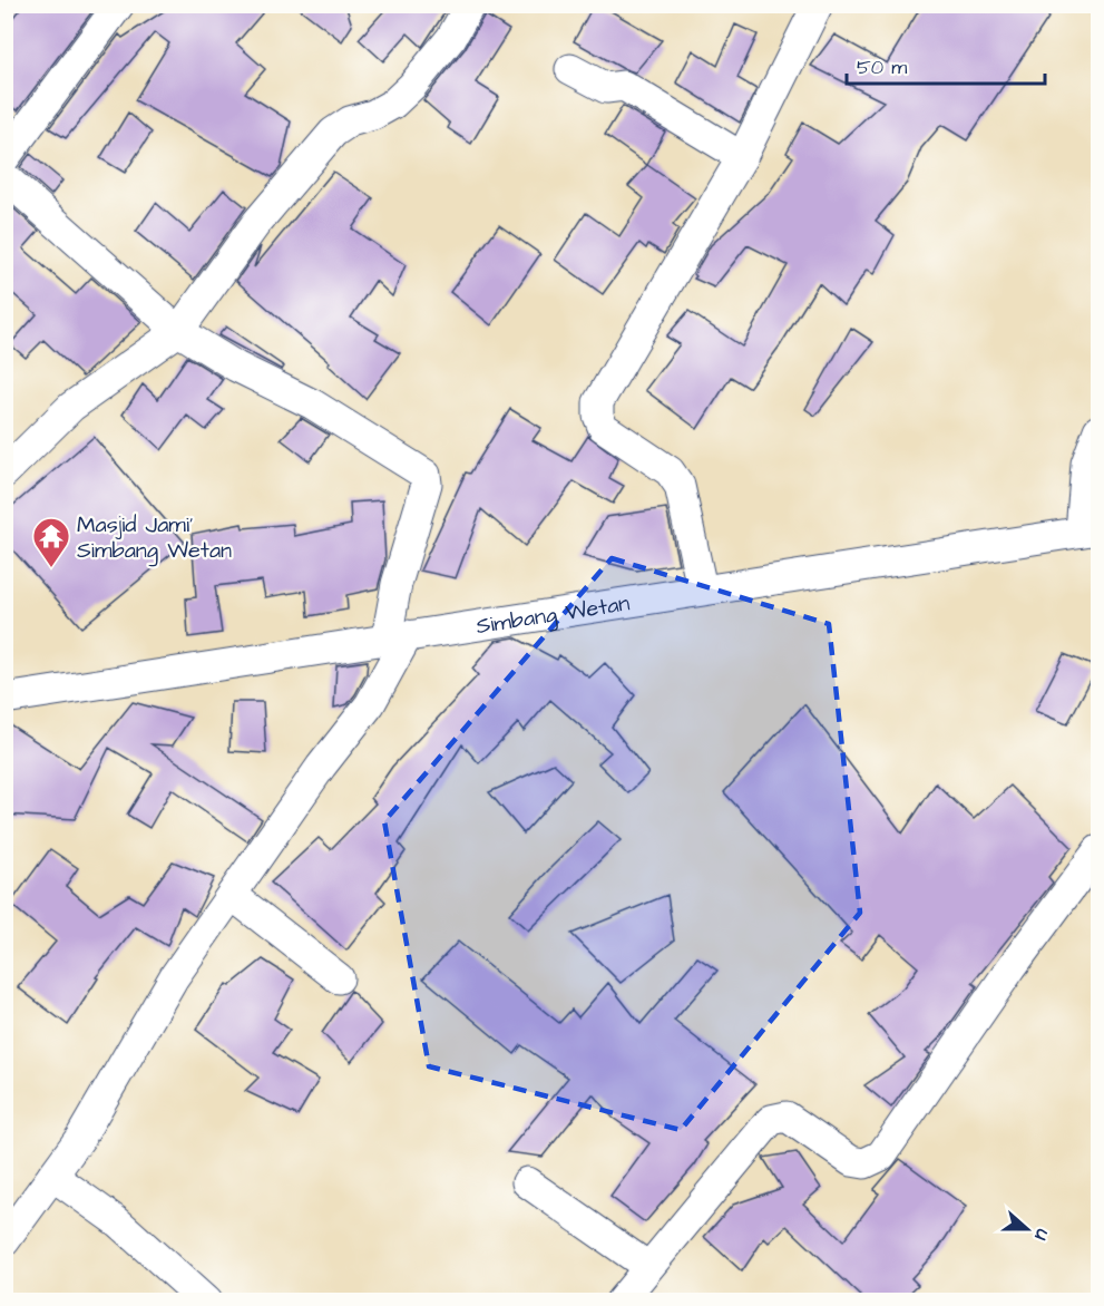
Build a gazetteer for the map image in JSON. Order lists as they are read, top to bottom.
{
  "streets": {
    "street": ["Simbang Wetan"]
  },
  "places": {
    "temple": ["Masjid Jami' Simbang Wetan"]
  },
  "scale_bar": "50 m",
  "north": "right"
}
